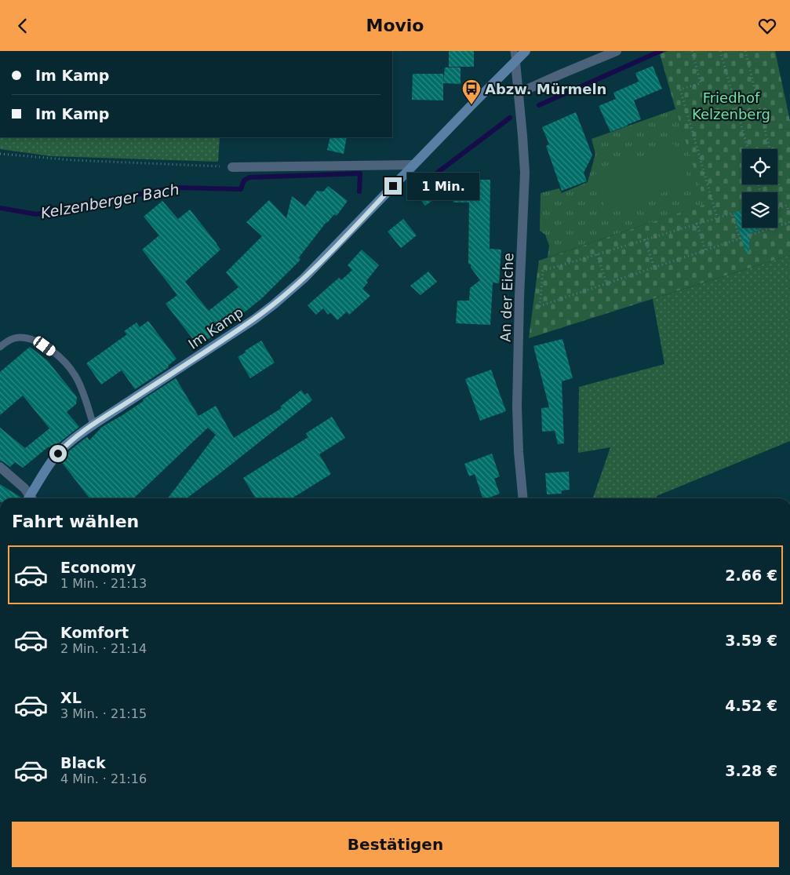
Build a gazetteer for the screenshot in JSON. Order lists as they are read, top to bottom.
{
  "streets": {
    "main road": ["Im Kamp"],
    "street": ["An der Eiche"]
  },
  "crossings": [
    ["An der Eiche", "Im Kamp"]
  ],
  "water": ["Kelzenberger Bach"],
  "parks": ["Friedhof Kelzenberg"],
  "places": {
    "bus stop": ["Abzw. Mürmeln"]
  },
  "page": {
    "header": "Movio",
    "banner": ["Im Kamp", "Im Kamp"],
    "bubble": "1 Min.",
    "heading": "Fahrt wählen",
    "list": [
      {
        "name": "Economy",
        "note": "1 Min. · 21:13",
        "value": "2.66 €"
      },
      {
        "name": "Komfort",
        "note": "2 Min. · 21:14",
        "value": "3.59 €"
      },
      {
        "name": "XL",
        "note": "3 Min. · 21:15",
        "value": "4.52 €"
      },
      {
        "name": "Black",
        "note": "4 Min. · 21:16",
        "value": "3.28 €"
      }
    ],
    "buttons": "Bestätigen"
  }
}
